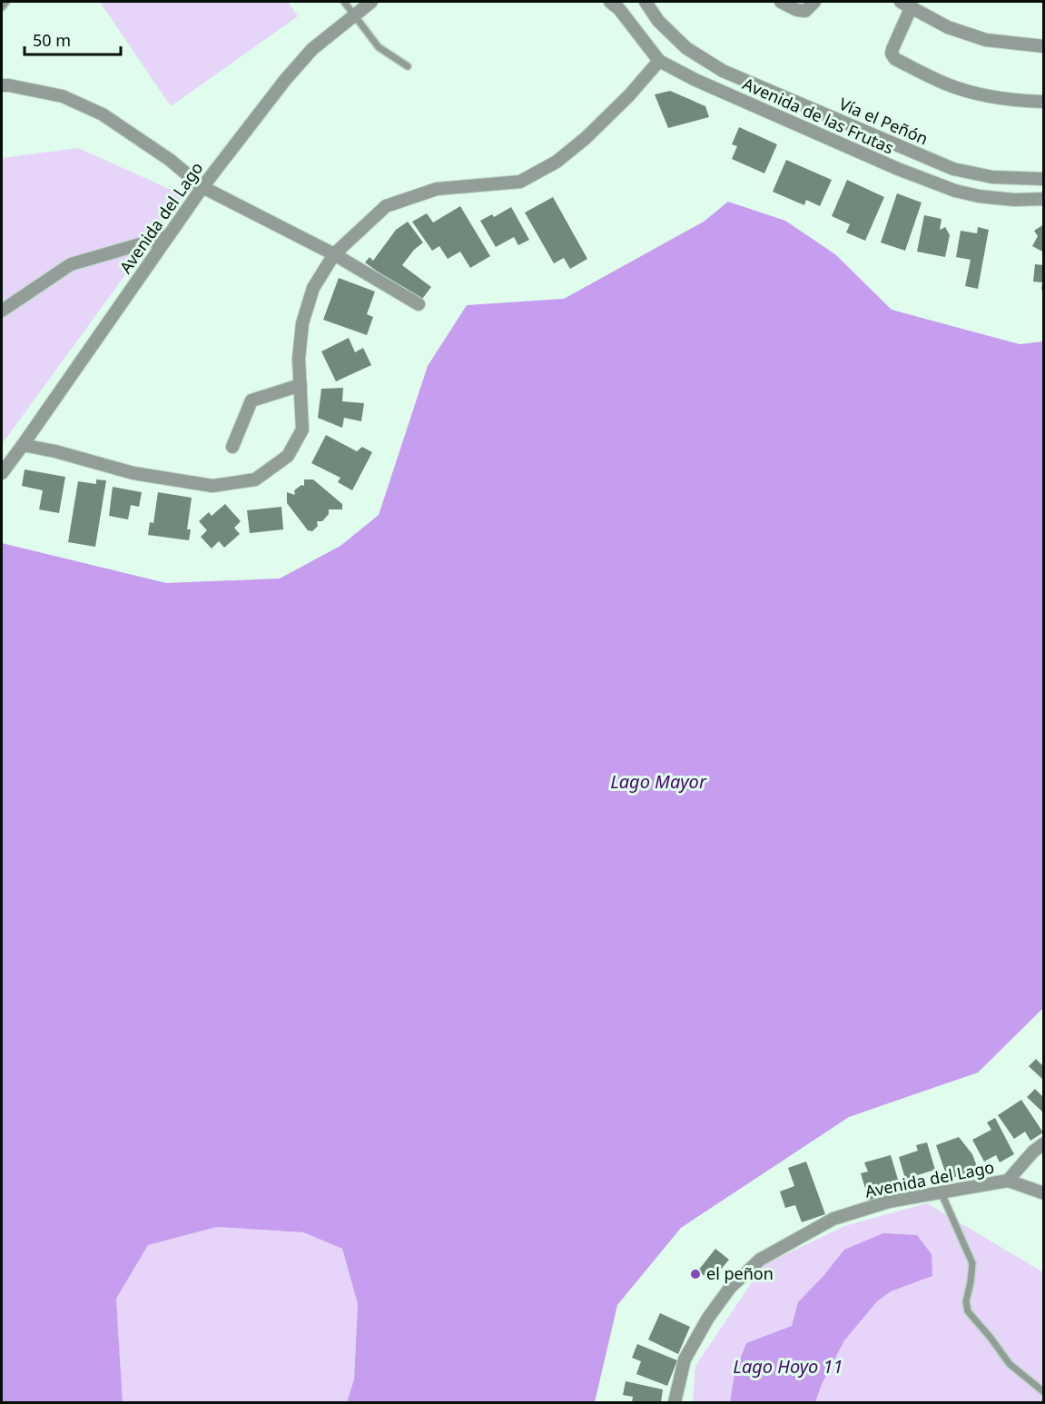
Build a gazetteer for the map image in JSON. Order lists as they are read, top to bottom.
{
  "streets": {
    "street": ["Avenida de las Frutas", "Vía el Peñón", "Avenida del Lago"]
  },
  "water": ["Lago Mayor", "Lago Hoyo 11"],
  "places": ["el peñon"],
  "scale_bar": "50 m"
}
